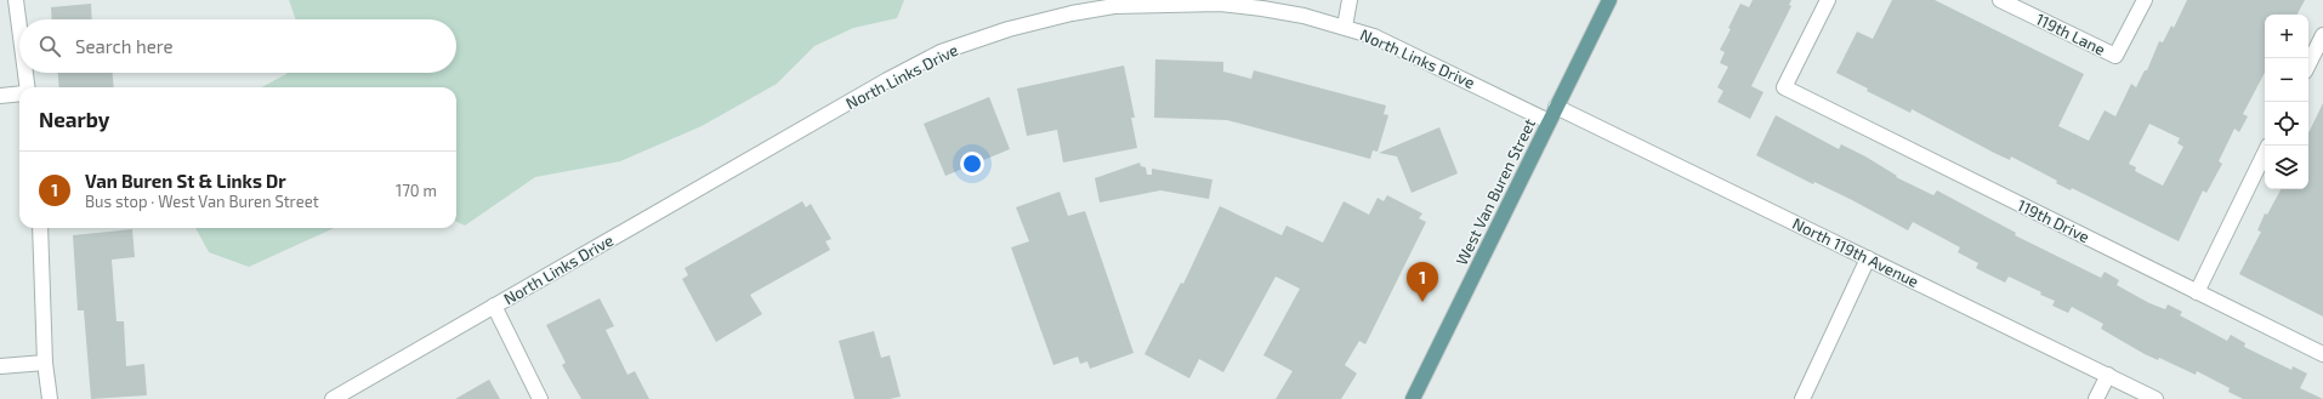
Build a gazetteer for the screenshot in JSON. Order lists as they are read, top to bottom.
{
  "streets": {
    "main road": ["West Van Buren Street"],
    "street": [
      "119th Lane",
      "North Links Drive",
      "119th Drive",
      "North 119th Avenue"
    ]
  },
  "crossings": [
    ["North Links Drive", "West Van Buren Street"],
    ["West Van Buren Street", "North 119th Avenue"]
  ],
  "page": {
    "map_buttons": ["+", "−"],
    "search": "Search here",
    "heading": "Nearby",
    "list": [
      {
        "mark": "1",
        "name": "Van Buren St & Links Dr",
        "note": "Bus stop · West Van Buren Street",
        "value": "170 m"
      }
    ],
    "pins": "1"
  }
}
